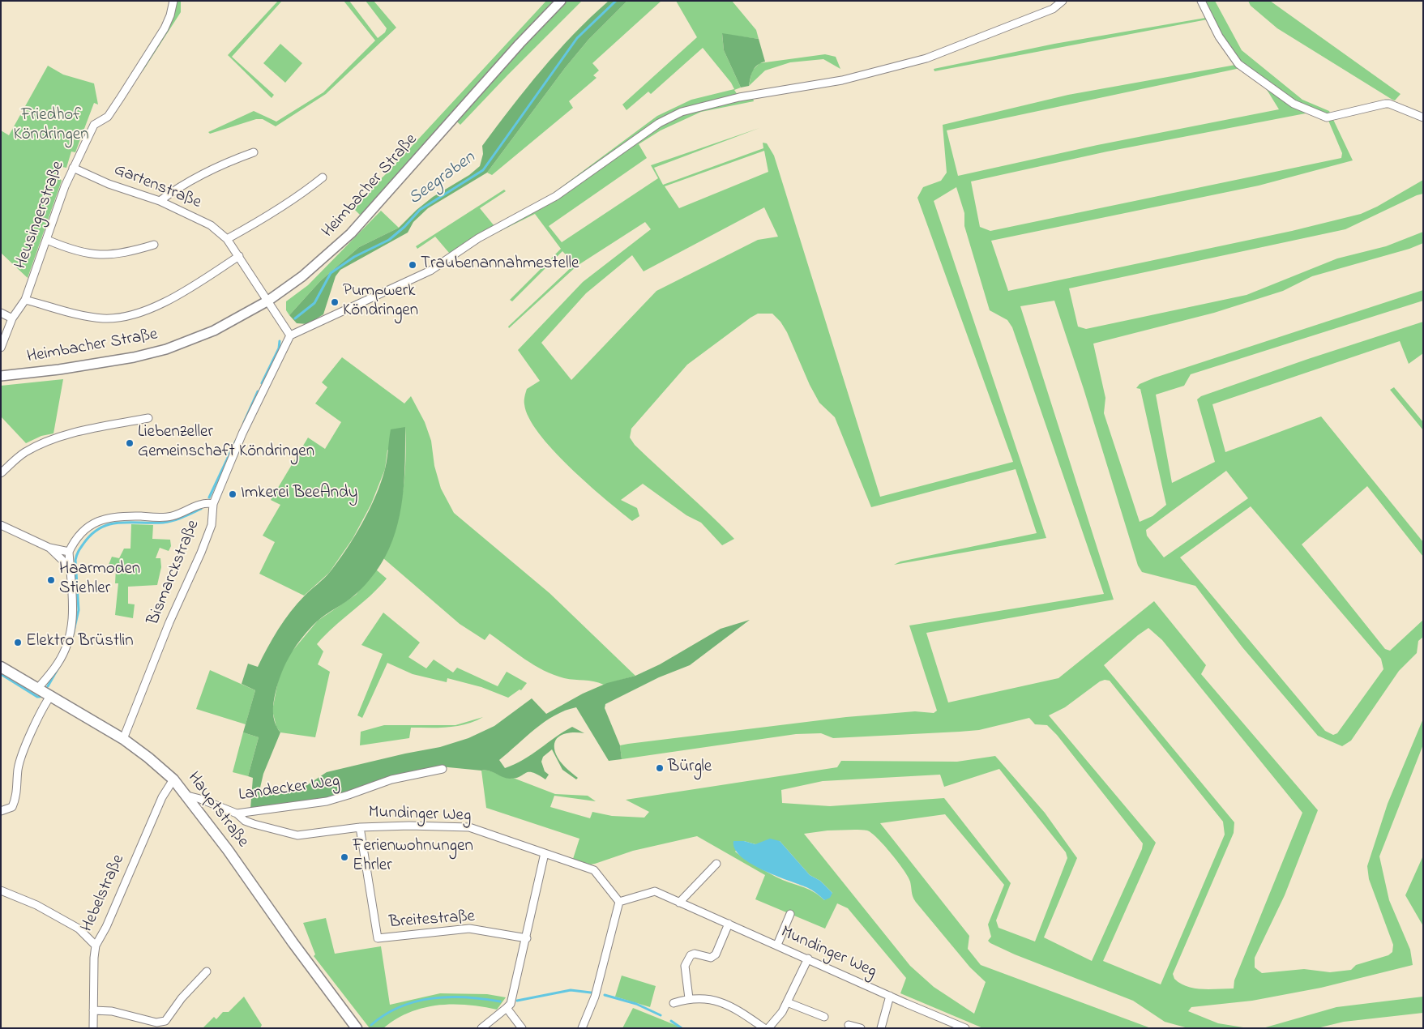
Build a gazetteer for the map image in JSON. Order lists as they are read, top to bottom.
{
  "streets": {
    "main road": ["Hauptstraße"],
    "street": [
      "Heimbacher Straße",
      "Gartenstraße",
      "Heusingerstraße",
      "Bismarckstraße",
      "Landecker Weg",
      "Mundinger Weg",
      "Hebelstraße",
      "Breitestraße"
    ]
  },
  "crossings": [
    ["Heimbacher Straße", "Gartenstraße"],
    ["Gartenstraße", "Heusingerstraße"],
    ["Gartenstraße", "Bismarckstraße"],
    ["Bismarckstraße", "Hauptstraße"],
    ["Landecker Weg", "Hauptstraße"],
    ["Landecker Weg", "Mundinger Weg"],
    ["Hauptstraße", "Hebelstraße"],
    ["Mundinger Weg", "Breitestraße"]
  ],
  "water": ["Seegraben"],
  "parks": ["Friedhof Köndringen"],
  "places": [
    "Traubenannahmestelle",
    "Pumpwerk Köndringen",
    "Liebenzeller Gemeinschaft Köndringen",
    "Imkerei BeeAndy",
    "Haarmoden Stiehler",
    "Elektro Brüstlin",
    "Bürgle",
    "Ferienwohnungen Ehrler"
  ]
}
